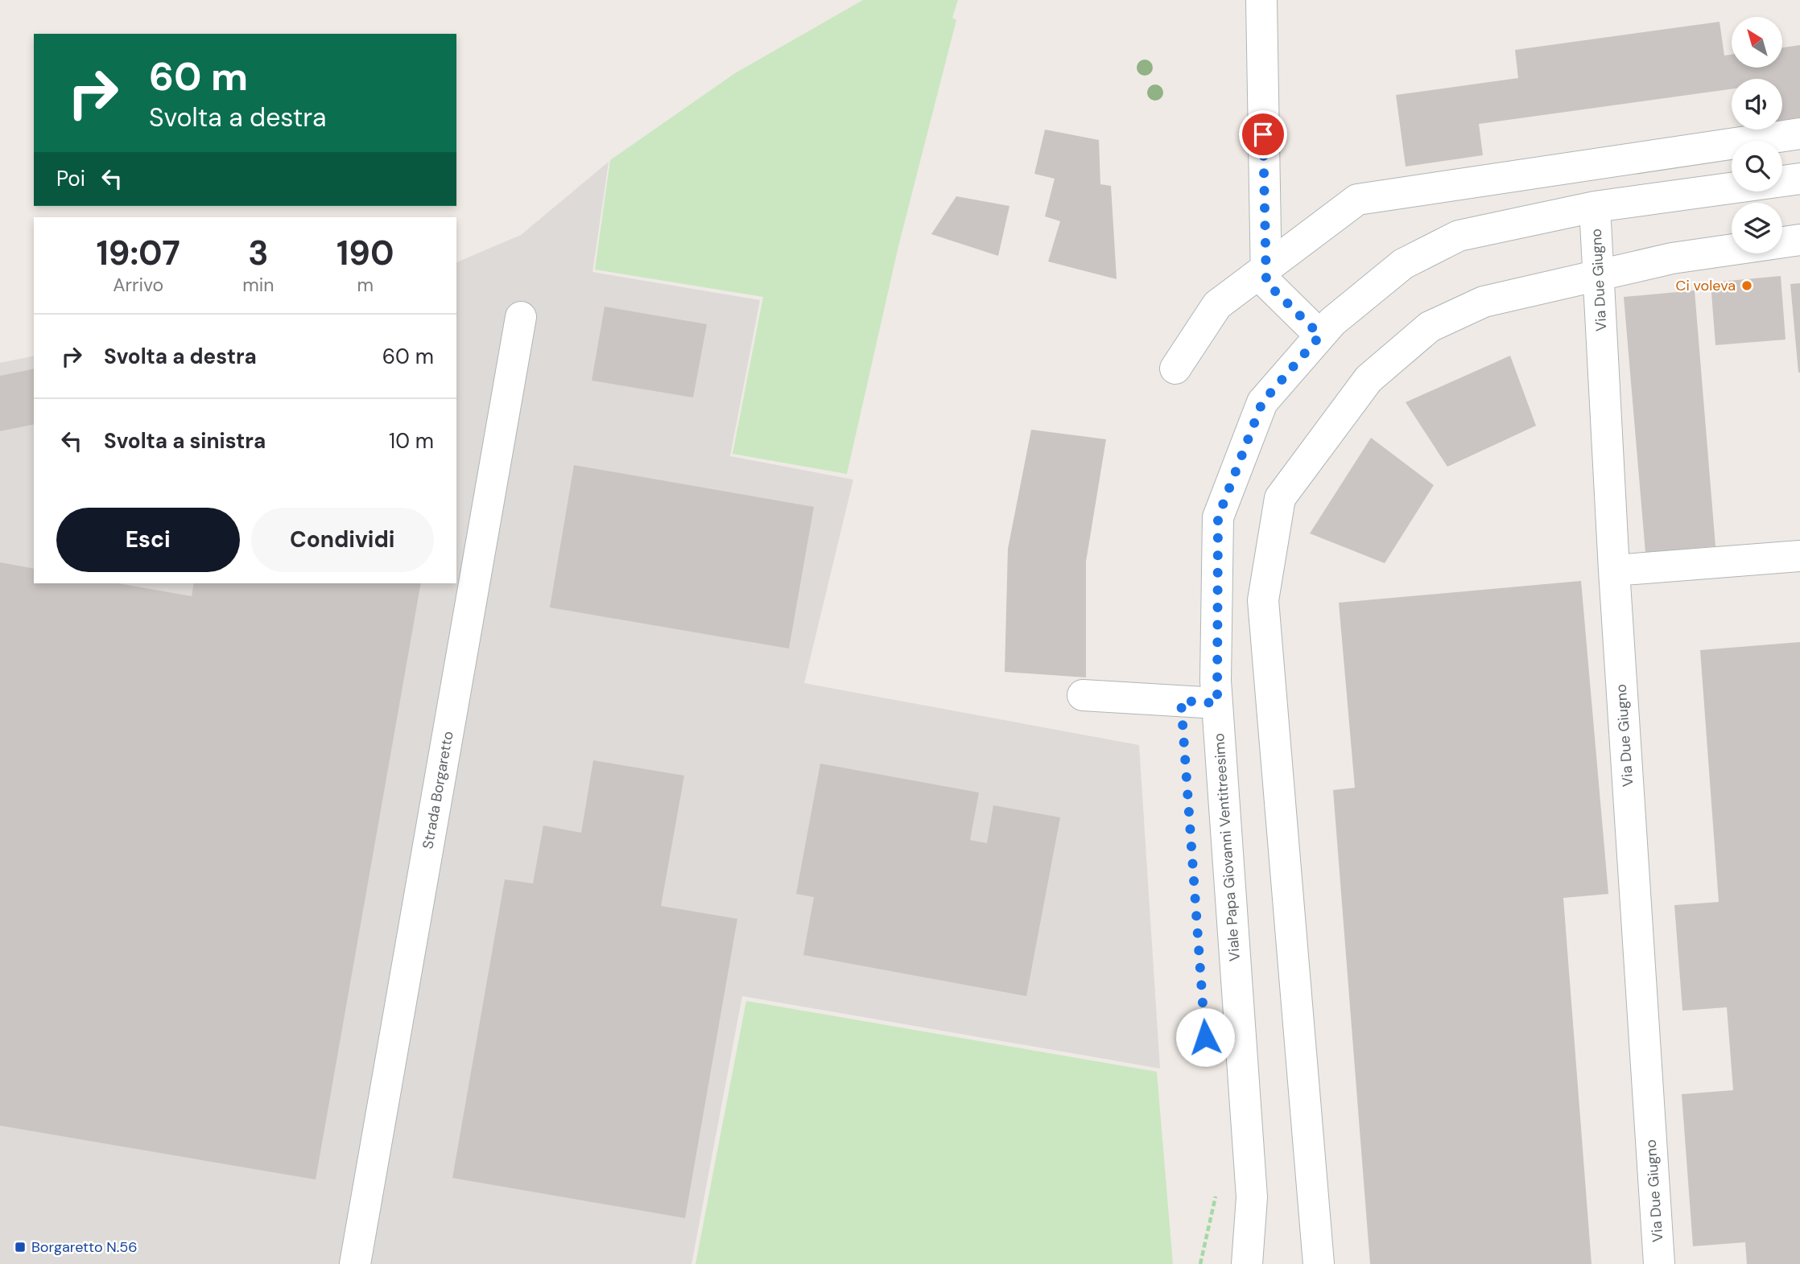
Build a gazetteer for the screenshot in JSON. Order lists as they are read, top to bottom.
{
  "streets": {
    "street": ["Via Due Giugno", "Strada Borgaretto", "Viale Papa Giovanni Ventitreesimo"]
  },
  "crossings": [
    ["Via Due Giugno", "Viale Papa Giovanni Ventitreesimo"]
  ],
  "places": {
    "other": ["Ci voleva"],
    "transit": ["Borgaretto N.56"]
  },
  "north": "top left",
  "page": {
    "turn": ["60 m", "Svolta a destra"],
    "then": "Poi",
    "eta": [
      "19:07",
      "Arrivo",
      "3",
      "min",
      "190",
      "m"
    ],
    "list": [
      {
        "name": "Svolta a destra",
        "value": "60 m"
      },
      {
        "name": "Svolta a sinistra",
        "value": "10 m"
      }
    ],
    "buttons": ["Esci", "Condividi"]
  }
}
